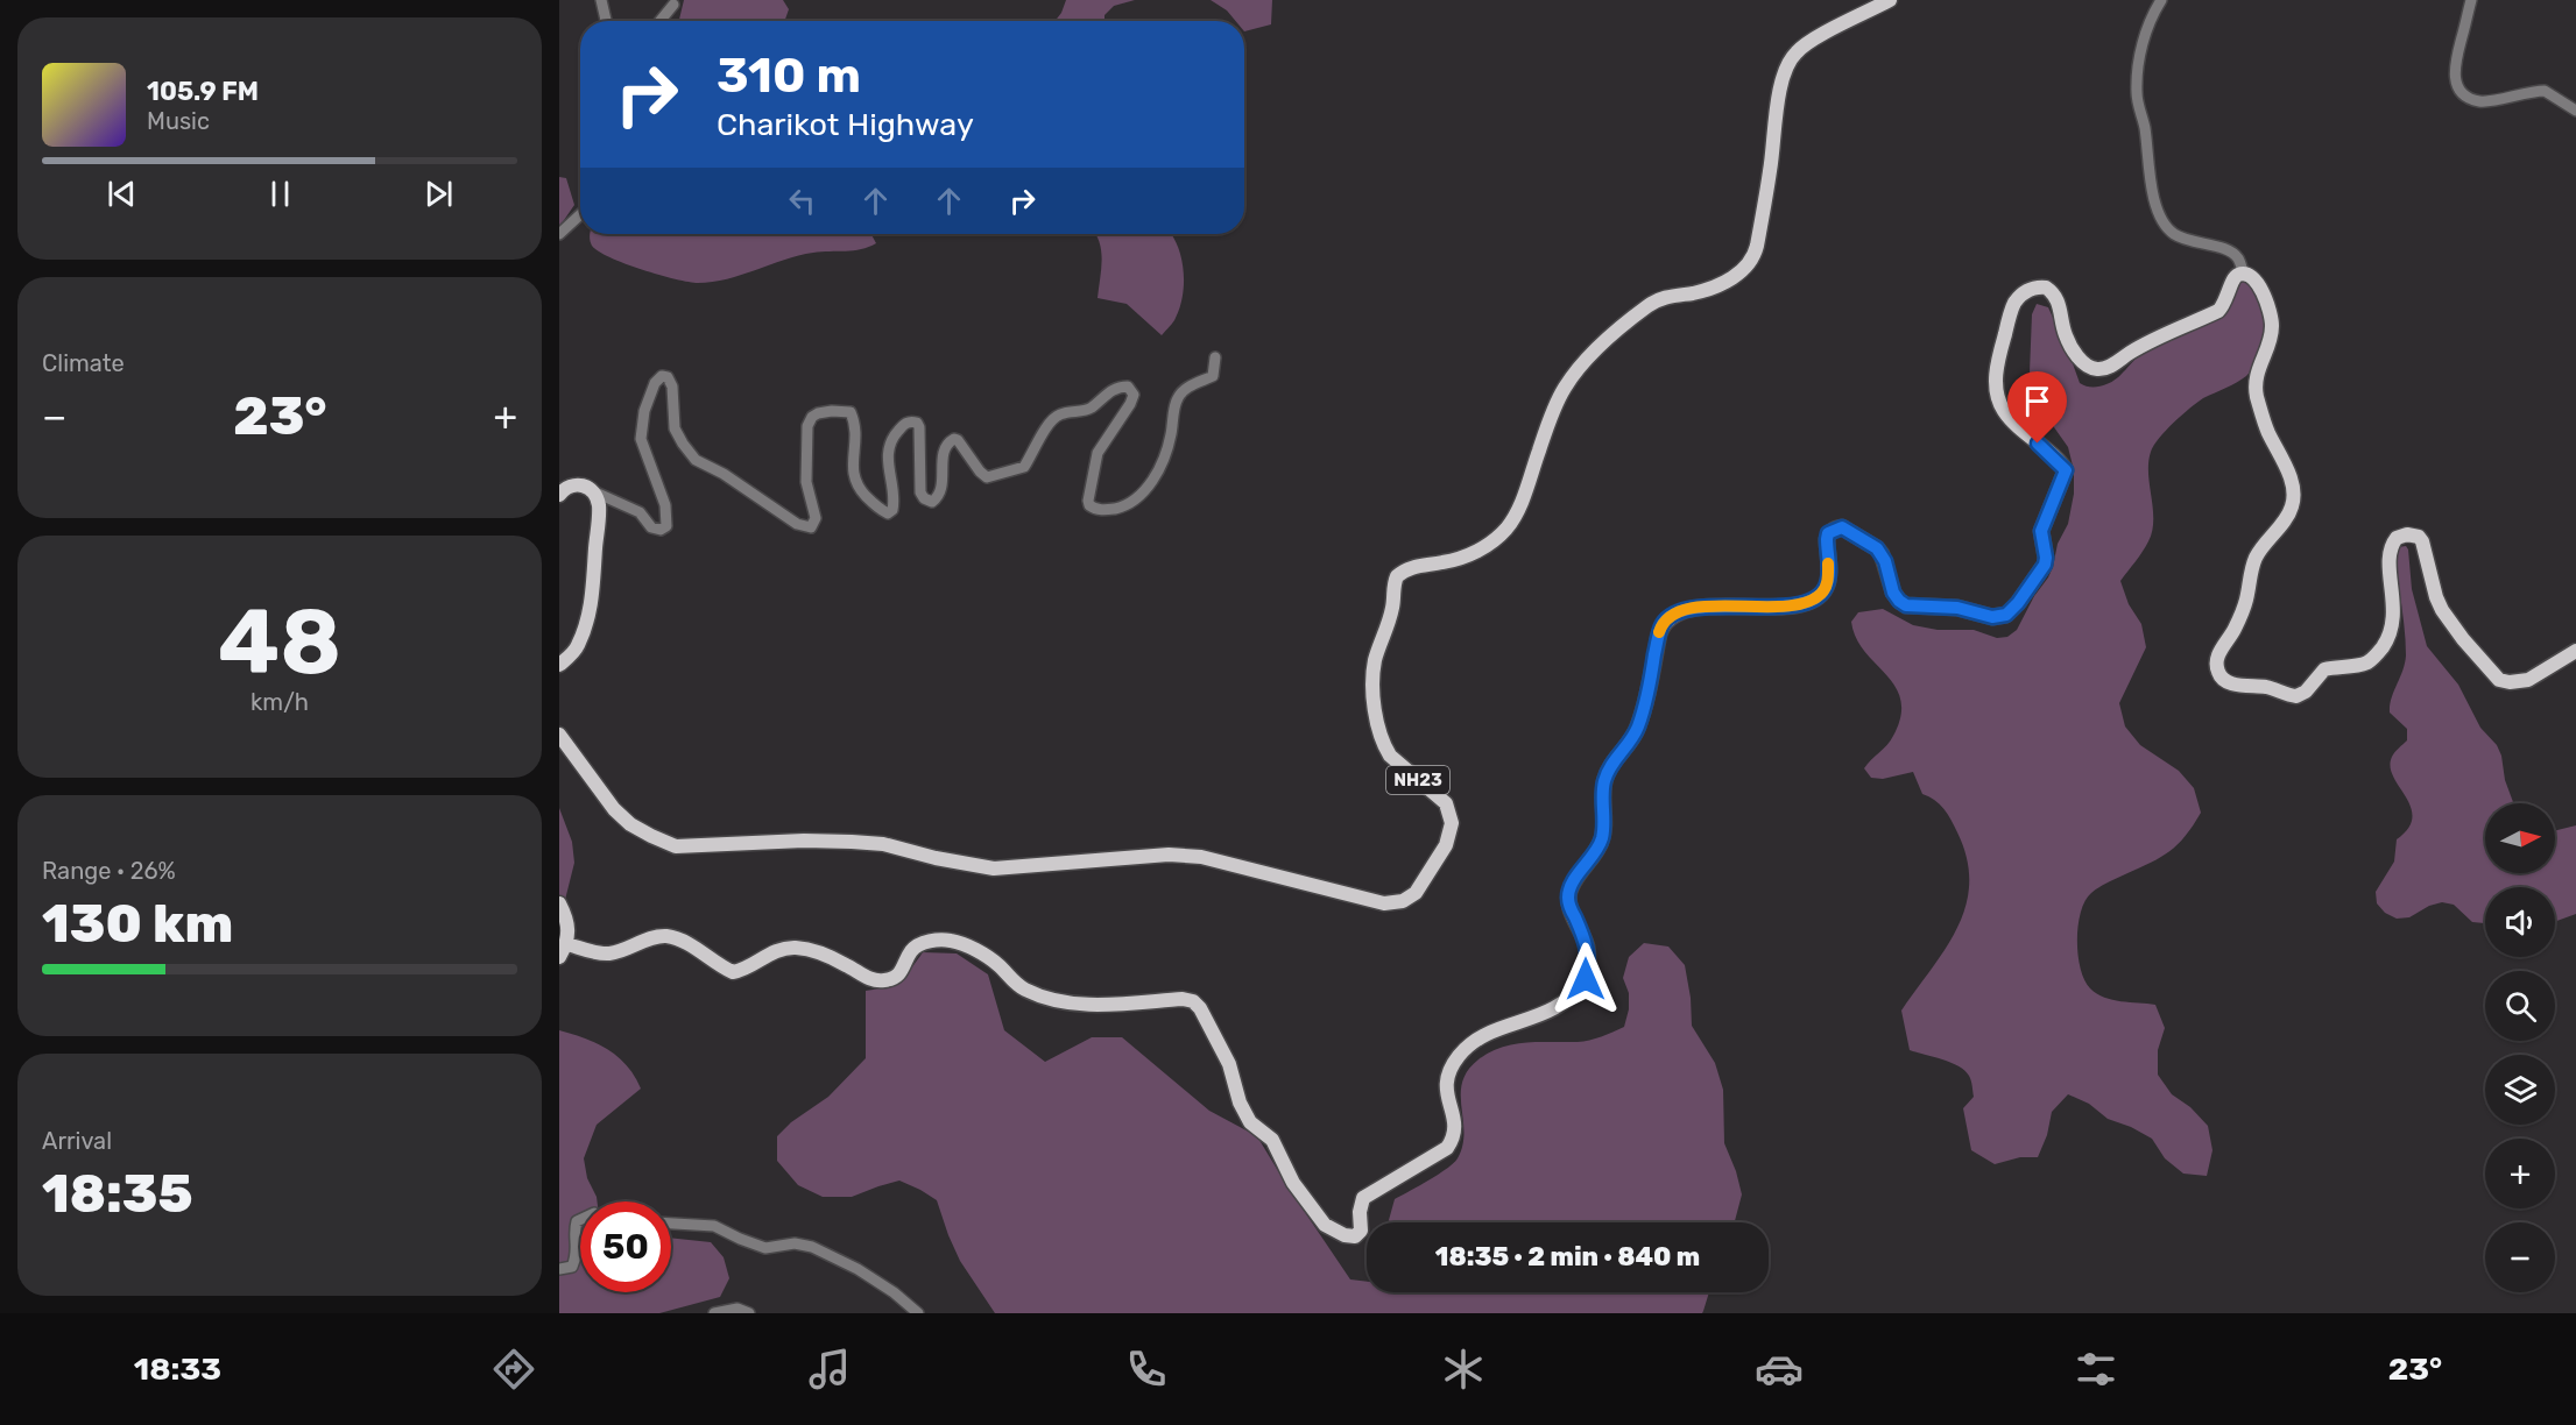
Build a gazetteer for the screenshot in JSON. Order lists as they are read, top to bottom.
{
  "streets": {
    "main road": ["NH23"]
  },
  "north": "right",
  "page": {
    "turn": ["310 m", "Charikot Highway"],
    "song": ["105.9 FM", "Music"],
    "tile": [
      "Climate",
      ["48", "km/h"],
      ["Range · 26%", "130 km"],
      ["Arrival", "18:35"]
    ],
    "heat": ["−", "23°", "+"],
    "map_buttons": ["+", "−"],
    "limit": "50",
    "trip": "18:35 · 2 min · 840 m",
    "tabs": ["18:33", "23°"]
  }
}
